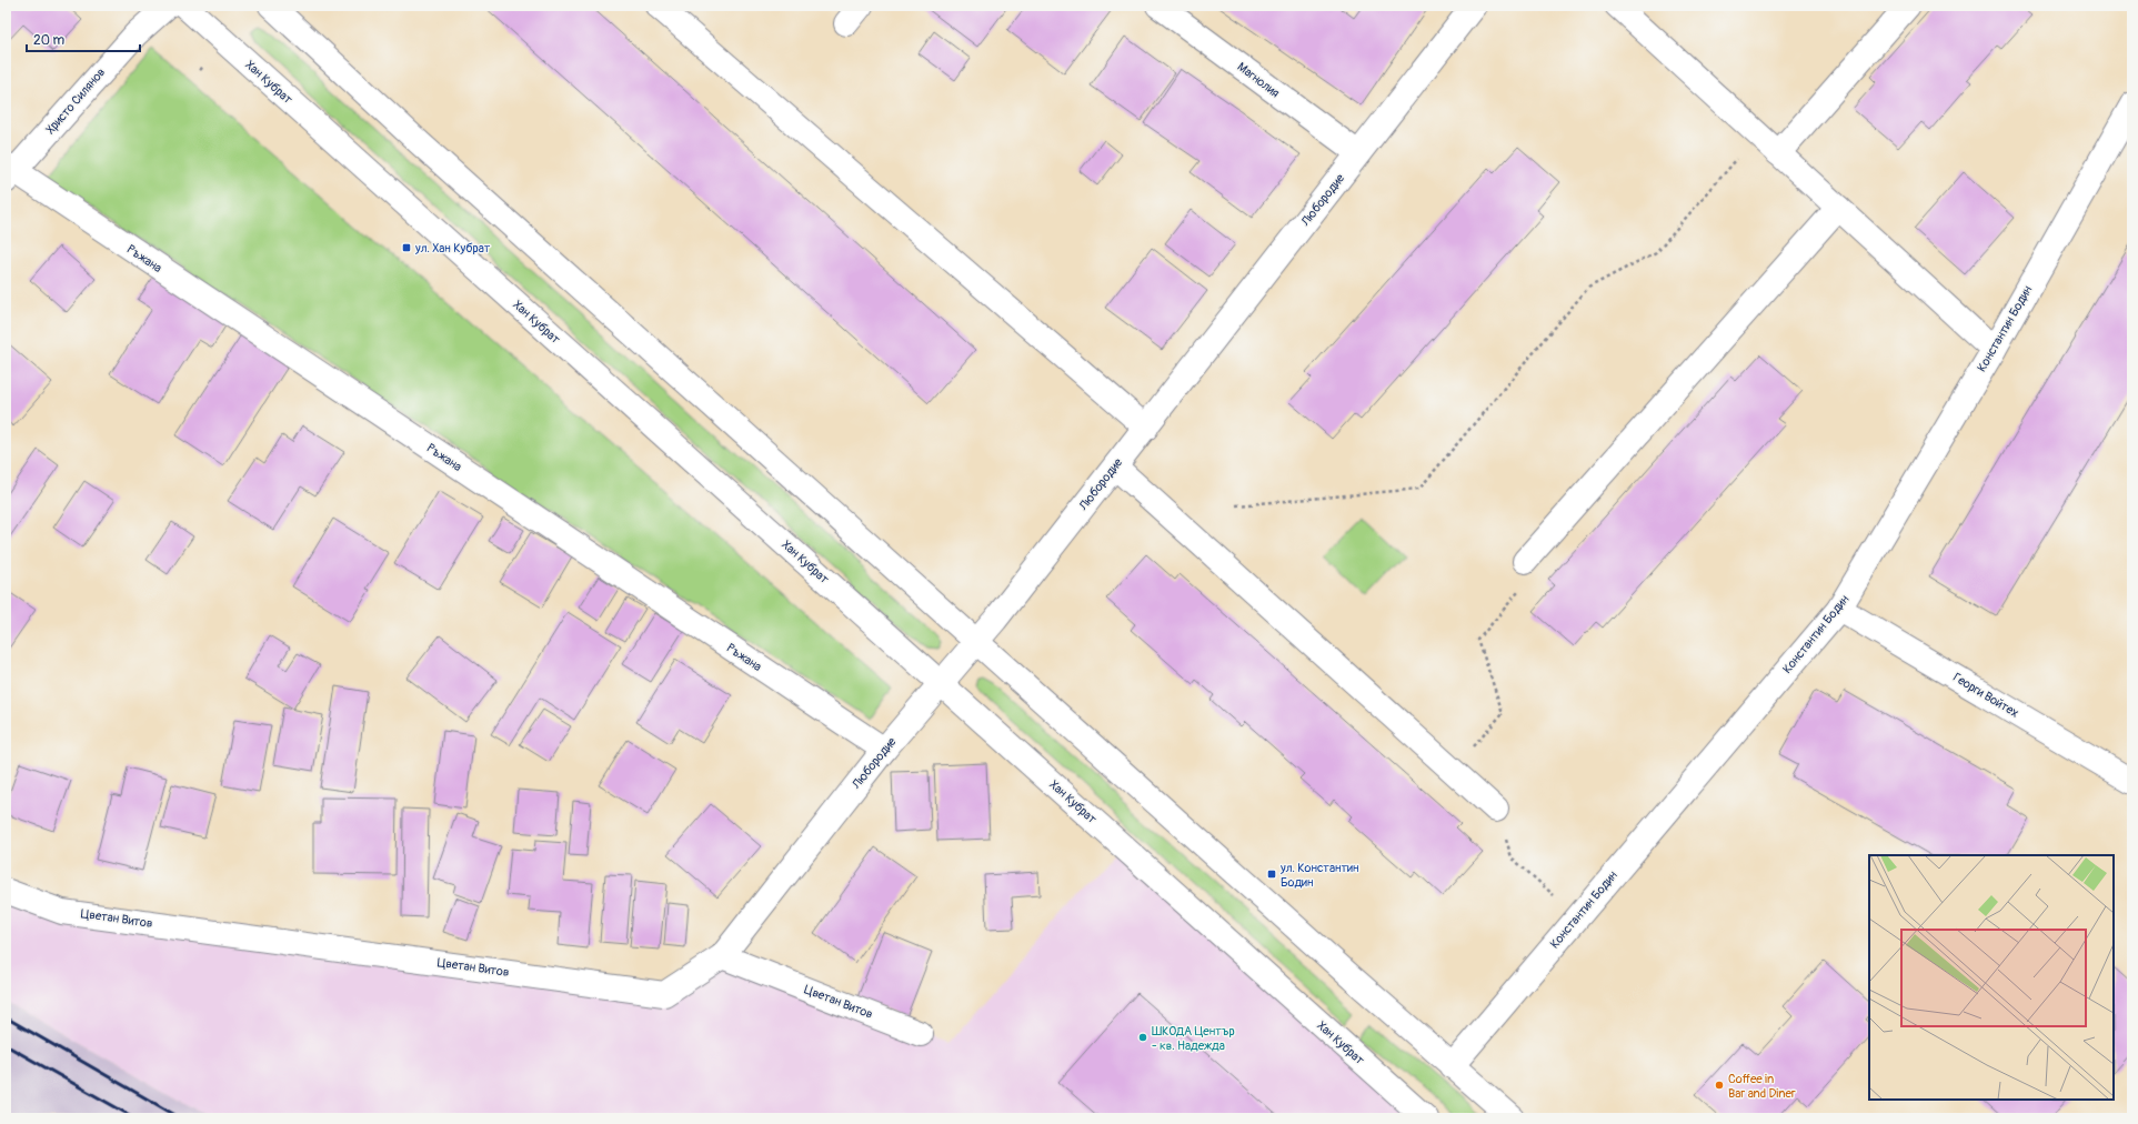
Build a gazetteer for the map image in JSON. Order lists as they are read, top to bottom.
{
  "streets": {
    "street": [
      "Магнолия",
      "Хан Кубрат",
      "Христо Силянов",
      "Любородие",
      "Ръжана",
      "Константин Бодин",
      "Георги Войтех",
      "Цветан Витов"
    ]
  },
  "crossings": [
    ["Магнолия", "Любородие"],
    ["Хан Кубрат", "Любородие"],
    ["Христо Силянов", "Ръжана"],
    ["Любородие", "Ръжана"],
    ["Любородие", "Цветан Витов"],
    ["Константин Бодин", "Георги Войтех"]
  ],
  "places": {
    "transit": ["ул. Хан Кубрат", "ул. Константин Бодин"],
    "other": ["ШКОДА Център - кв. Надежда", "Coffee in Bar and Diner"]
  },
  "scale_bar": "20 m"
}
